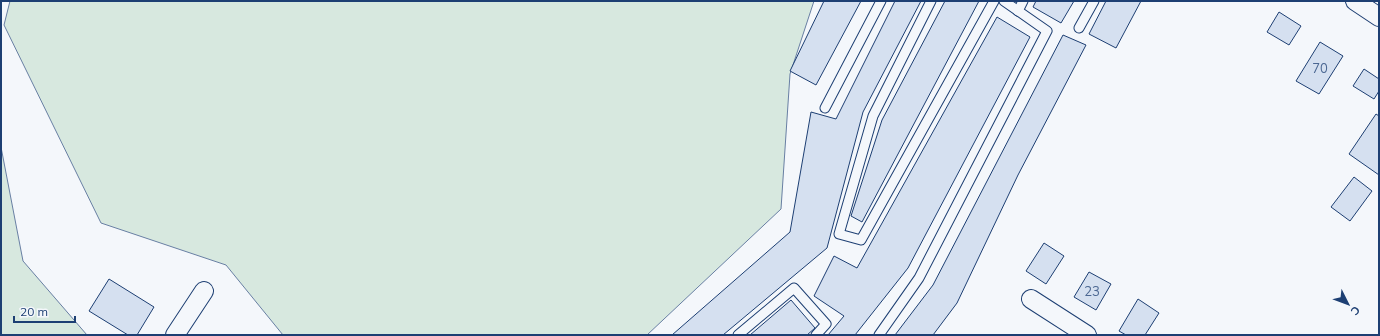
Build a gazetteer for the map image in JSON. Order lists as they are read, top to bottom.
{
  "house_numbers": ["70", "23"],
  "scale_bar": "20 m",
  "north": "bottom right"
}
